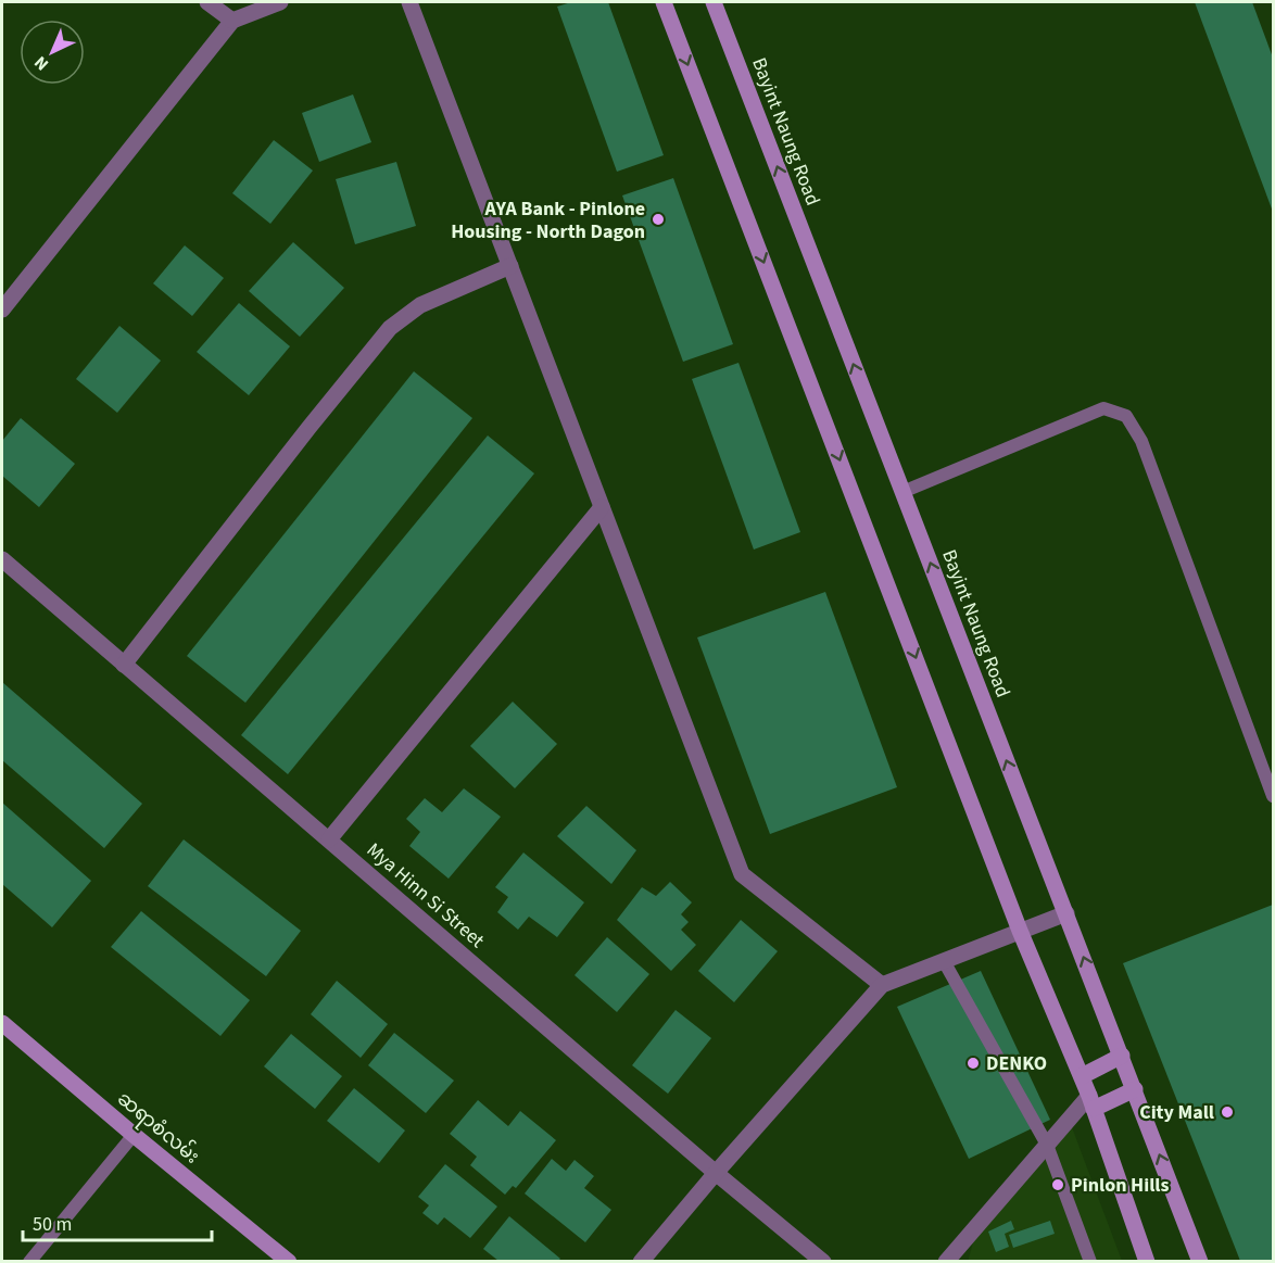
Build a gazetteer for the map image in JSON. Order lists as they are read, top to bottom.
{
  "streets": {
    "main road": ["Bayint Naung Road", "ဆရာစံလမ်း"],
    "street": ["Mya Hinn Si Street"]
  },
  "places": [
    "AYA Bank - Pinlone Housing - North Dagon",
    "DENKO",
    "City Mall",
    "Pinlon Hills"
  ],
  "scale_bar": "50 m",
  "north": "bottom left"
}
